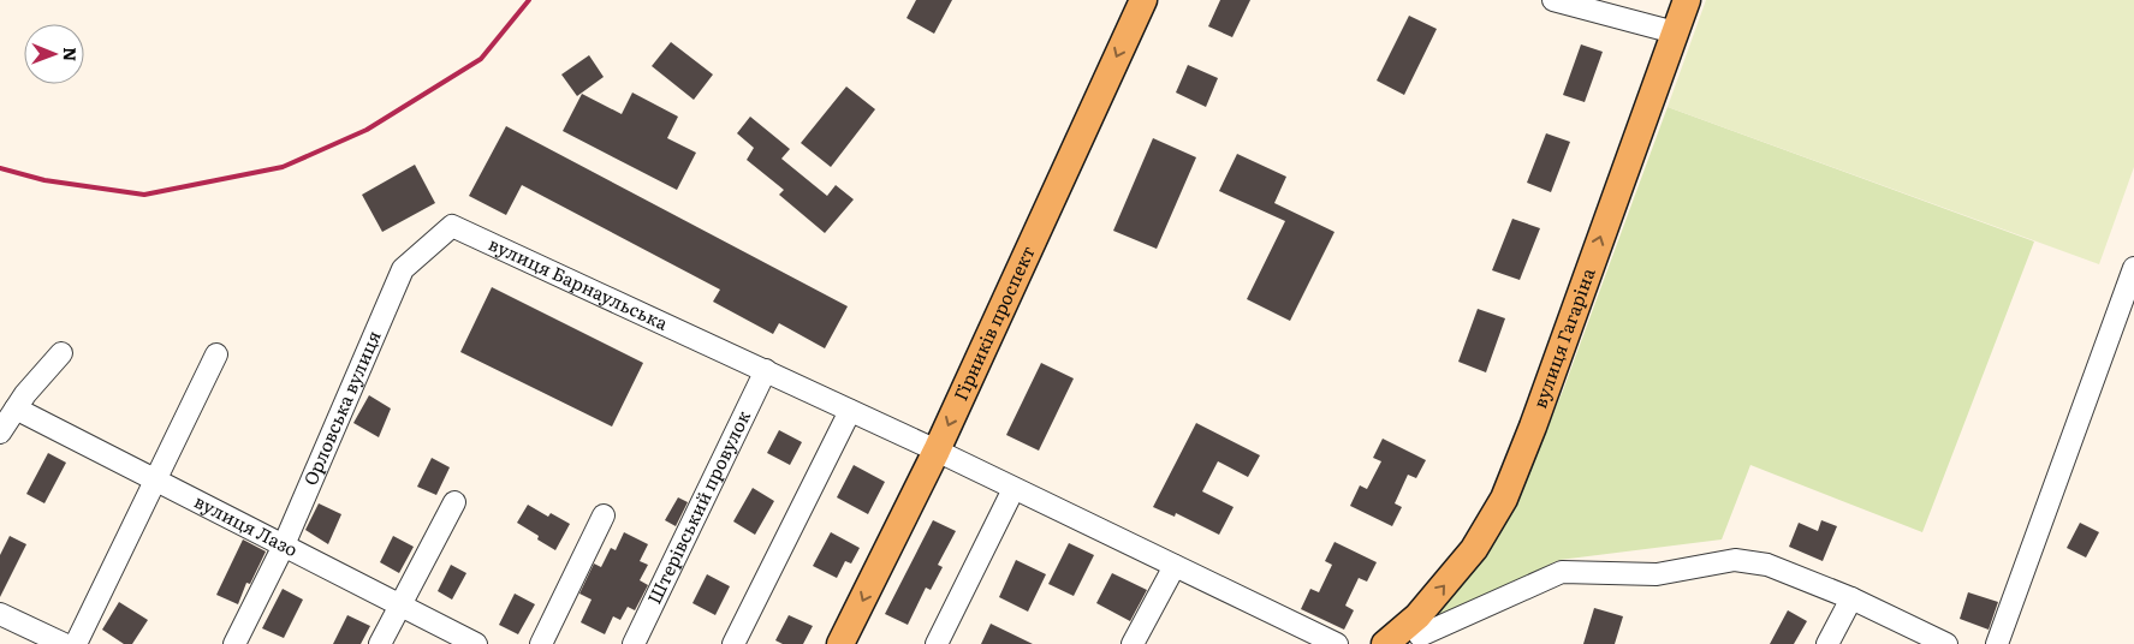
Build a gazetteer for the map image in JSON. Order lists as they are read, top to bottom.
{
  "streets": {
    "main road": ["Гірників проспект", "вулиця Гагаріна"],
    "street": [
      "вулиця Барнаульська",
      "Орловська вулиця",
      "Штерівський провулок",
      "вулиця Лазо"
    ]
  },
  "crossings": [
    ["вулиця Барнаульська", "Орловська вулиця"],
    ["вулиця Барнаульська", "Штерівський провулок"],
    ["Орловська вулиця", "вулиця Лазо"]
  ],
  "one_way": ["Гірників проспект", "вулиця Гагаріна"],
  "north": "right"
}
